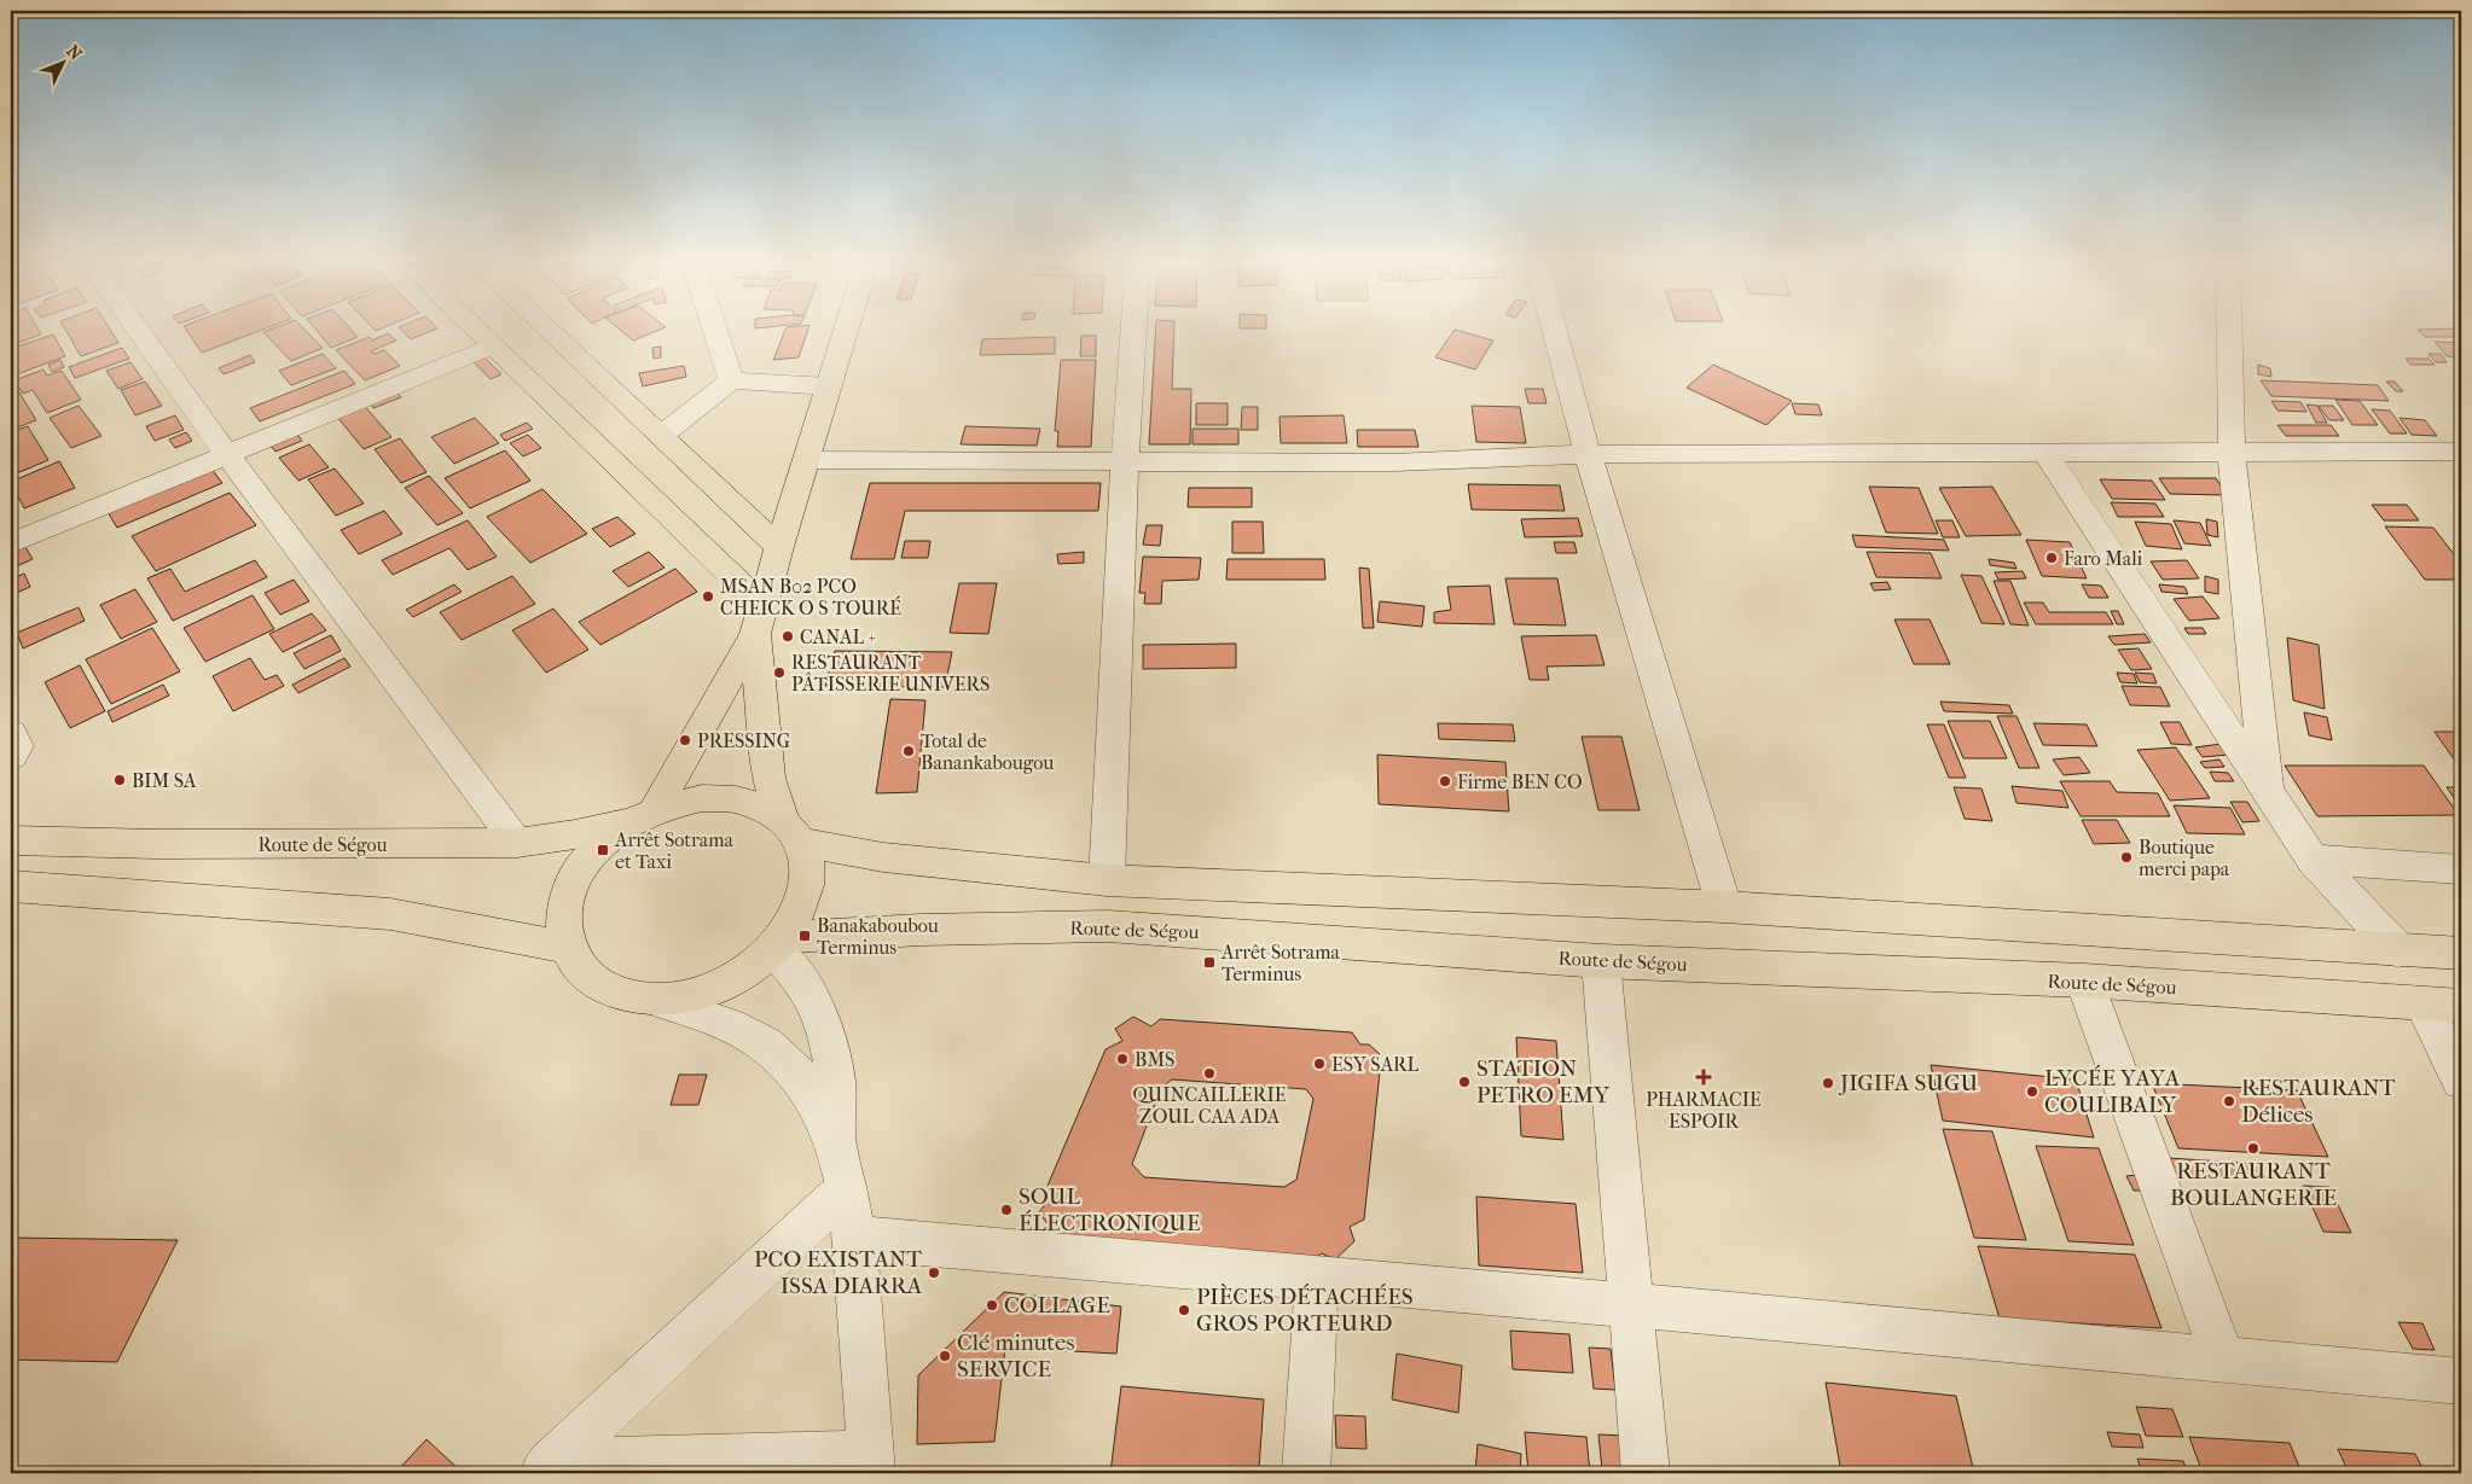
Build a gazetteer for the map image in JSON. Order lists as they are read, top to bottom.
{
  "streets": {
    "main road": ["Route de Ségou"]
  },
  "places": {
    "other": [
      "Faro Mali",
      "MSAN B02 PCO CHEICK O S TOURÉ",
      "CANAL +",
      "RESTAURANT PÂTISSERIE UNIVERS",
      "PRESSING",
      "Total de Banankabougou",
      "BIM SA",
      "Firme BEN CO",
      "Boutique merci papa",
      "BMS",
      "ESY SARL",
      "QUINCAILLERIE ZOUL CAA ADA",
      "STATION PETRO EMY",
      "JIGIFA SUGU",
      "LYCÉE YAYA COULIBALY",
      "RESTAURANT Délices",
      "RESTAURANT BOULANGERIE",
      "SOUL ÉLECTRONIQUE",
      "PCO EXISTANT ISSA DIARRA",
      "COLLAGE",
      "PIÈCES DÉTACHÉES GROS PORTEURD",
      "Clé minutes SERVICE"
    ],
    "transit": ["Arrêt Sotrama et Taxi", "Banakaboubou Terminus", "Arrêt Sotrama Terminus"],
    "health": ["PHARMACIE ESPOIR"]
  },
  "north": "top right"
}
